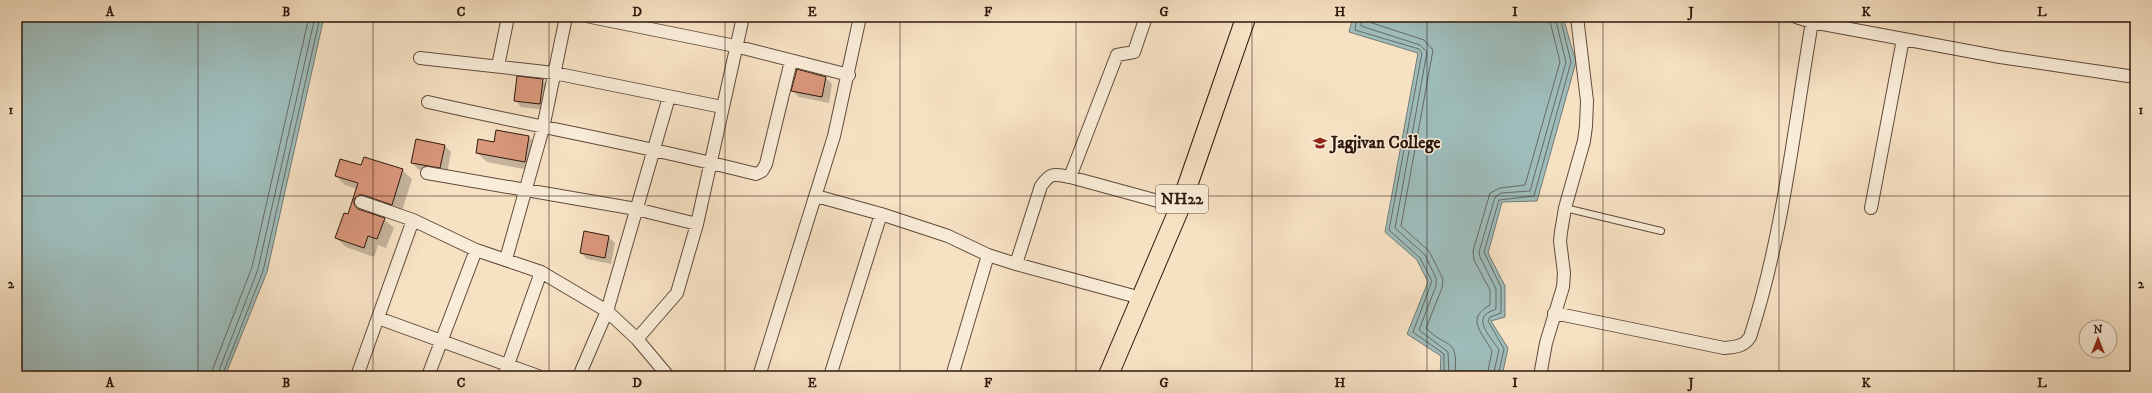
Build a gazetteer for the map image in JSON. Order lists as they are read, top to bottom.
{
  "streets": {
    "main road": ["NH22"]
  },
  "places": {
    "school or university": ["Jagjivan College"]
  },
  "north": "top",
  "grid": {
    "columns": [
      "A",
      "B",
      "C",
      "D",
      "E",
      "F",
      "G",
      "H",
      "I",
      "J",
      "K",
      "L"
    ],
    "rows": ["1", "2"]
  }
}
